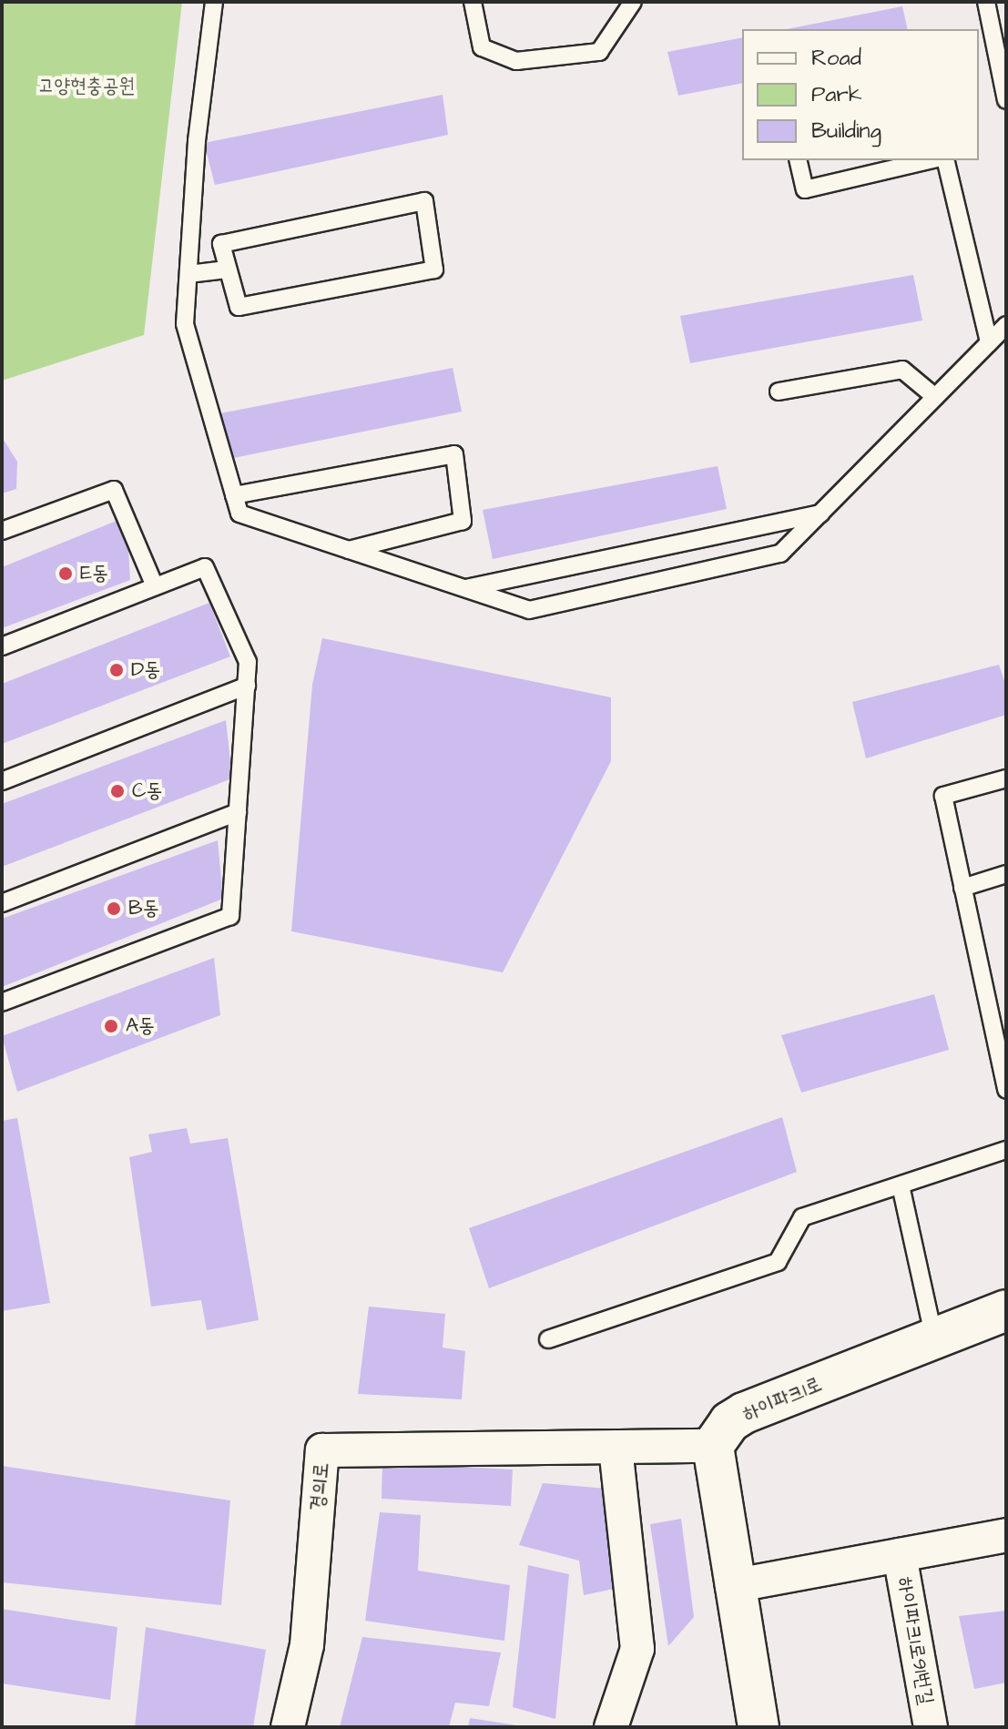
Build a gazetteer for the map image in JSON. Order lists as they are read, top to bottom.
{
  "streets": {
    "street": ["하이파크1로", "경의로", "하이파크1로91번길"]
  },
  "crossings": [
    ["하이파크1로", "경의로"]
  ],
  "parks": ["고양현충공원"],
  "places": [
    "E동",
    "D동",
    "C동",
    "B동",
    "A동"
  ],
  "legend": ["Road", "Park", "Building"]
}
